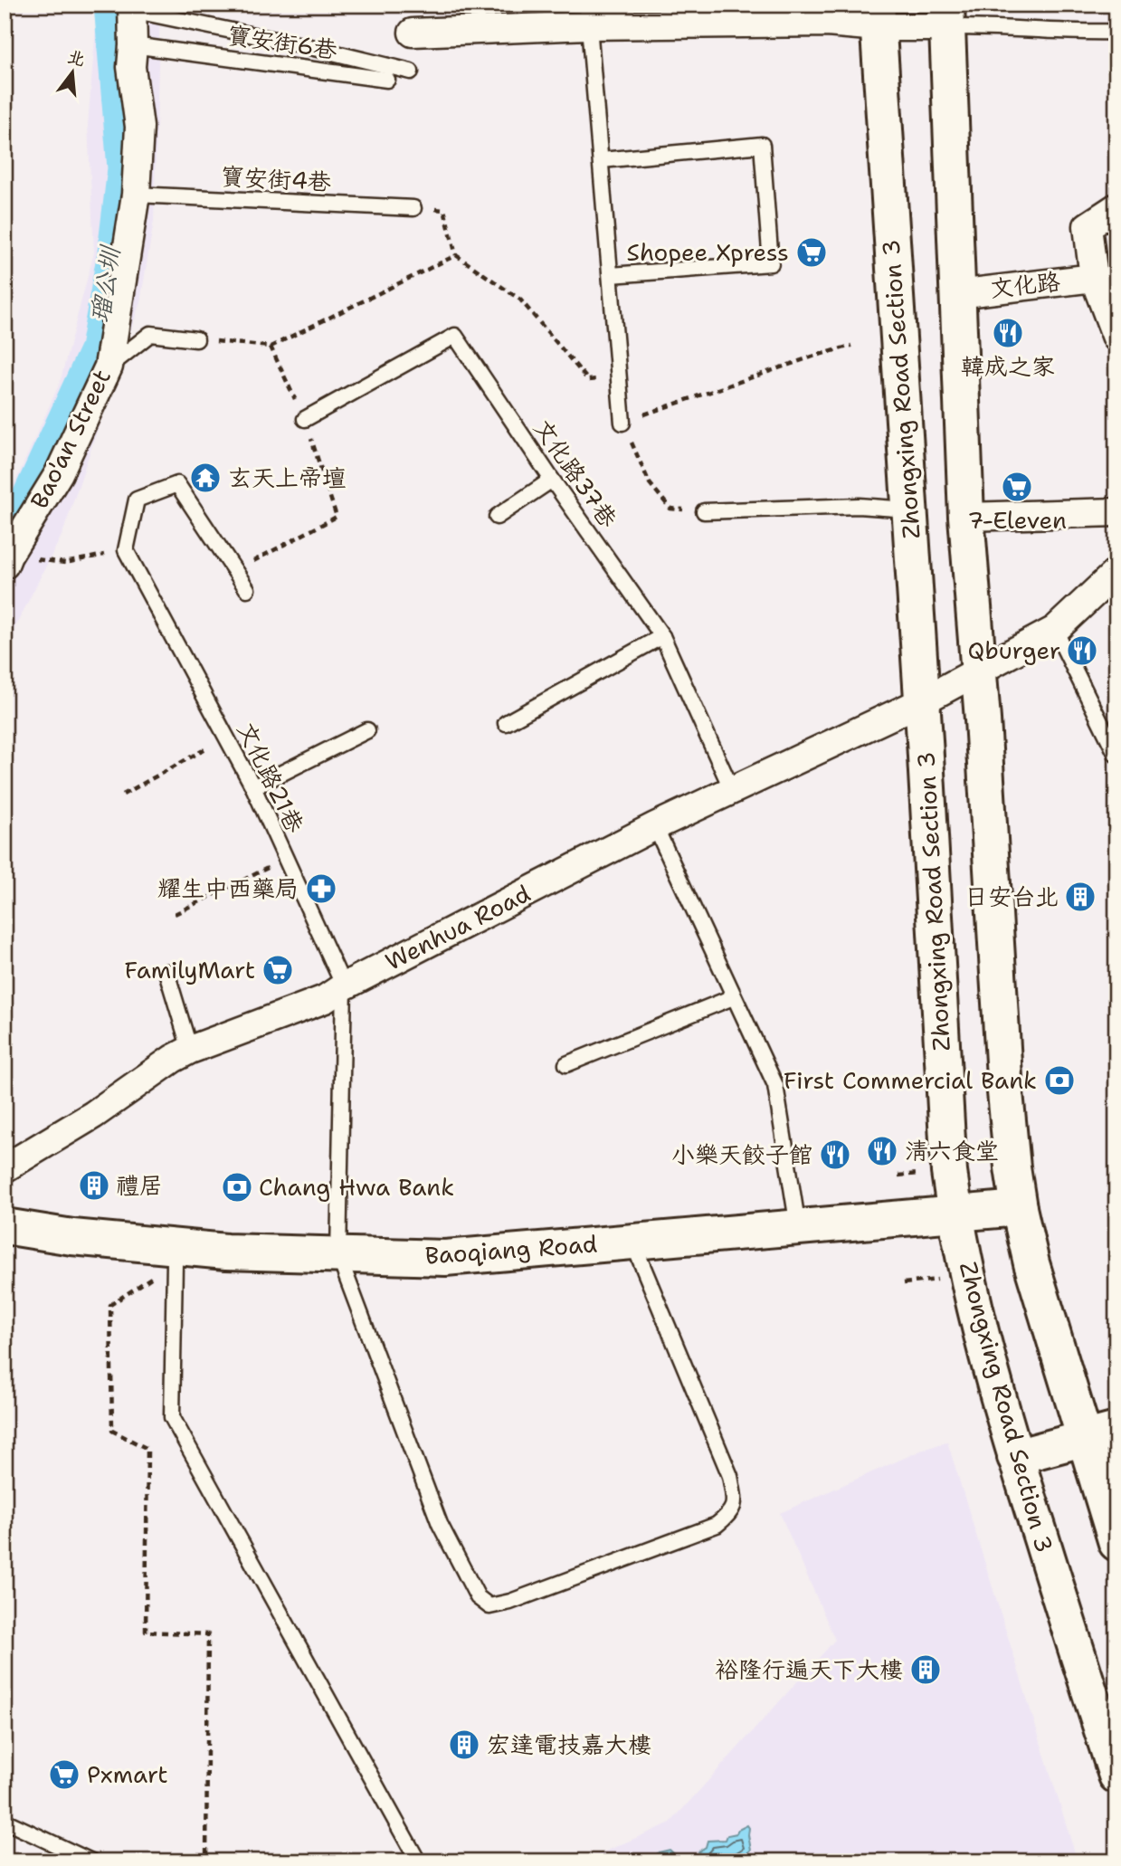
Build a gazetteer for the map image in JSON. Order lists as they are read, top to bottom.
{
  "streets": {
    "street": [
      "文化路",
      "Zhongxing Road Section 3",
      "Bao'an Street",
      "Wenhua Road",
      "Baoqiang Road"
    ],
    "lane": [
      "寶安街6巷",
      "寶安街4巷",
      "文化路37巷",
      "文化路21巷"
    ]
  },
  "crossings": [
    ["寶安街6巷", "Bao'an Street"],
    ["寶安街4巷", "Bao'an Street"],
    ["Zhongxing Road Section 3", "Wenhua Road"],
    ["Zhongxing Road Section 3", "Baoqiang Road"],
    ["文化路37巷", "Wenhua Road"],
    ["文化路21巷", "Wenhua Road"],
    ["文化路21巷", "Baoqiang Road"]
  ],
  "water": ["瑠公圳"],
  "places": {
    "supermarket": [
      "Shopee Xpress",
      "7-Eleven",
      "FamilyMart",
      "Pxmart"
    ],
    "restaurant": [
      "韓成之家",
      "Qburger",
      "清六食堂",
      "小樂天餃子館"
    ],
    "temple": ["玄天上帝壇"],
    "pharmacy": ["耀生中西藥局"],
    "building": [
      "日安台北",
      "禮居",
      "裕隆行遍天下大樓",
      "宏達電技嘉大樓"
    ],
    "bank": ["First Commercial Bank", "Chang Hwa Bank"]
  },
  "north": "top"
}
